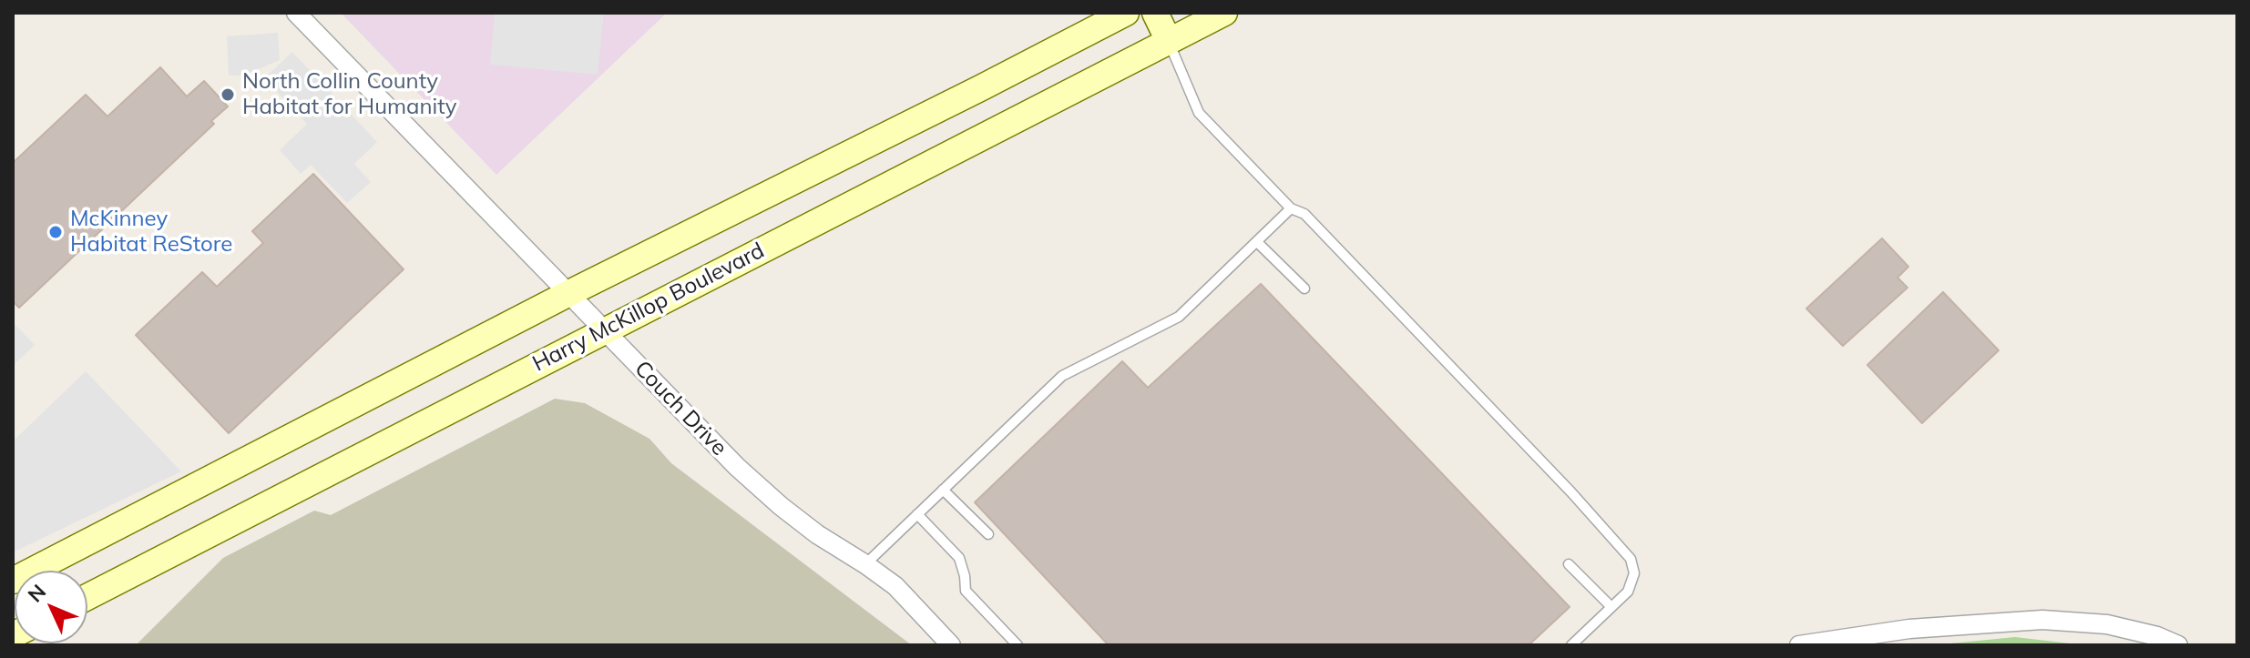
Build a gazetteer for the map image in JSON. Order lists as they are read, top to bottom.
{
  "streets": {
    "main road": ["Harry McKillop Boulevard"],
    "street": ["Couch Drive"]
  },
  "crossings": [
    ["Harry McKillop Boulevard", "Couch Drive"]
  ],
  "places": ["North Collin County Habitat for Humanity", "McKinney Habitat ReStore"],
  "north": "top left"
}
